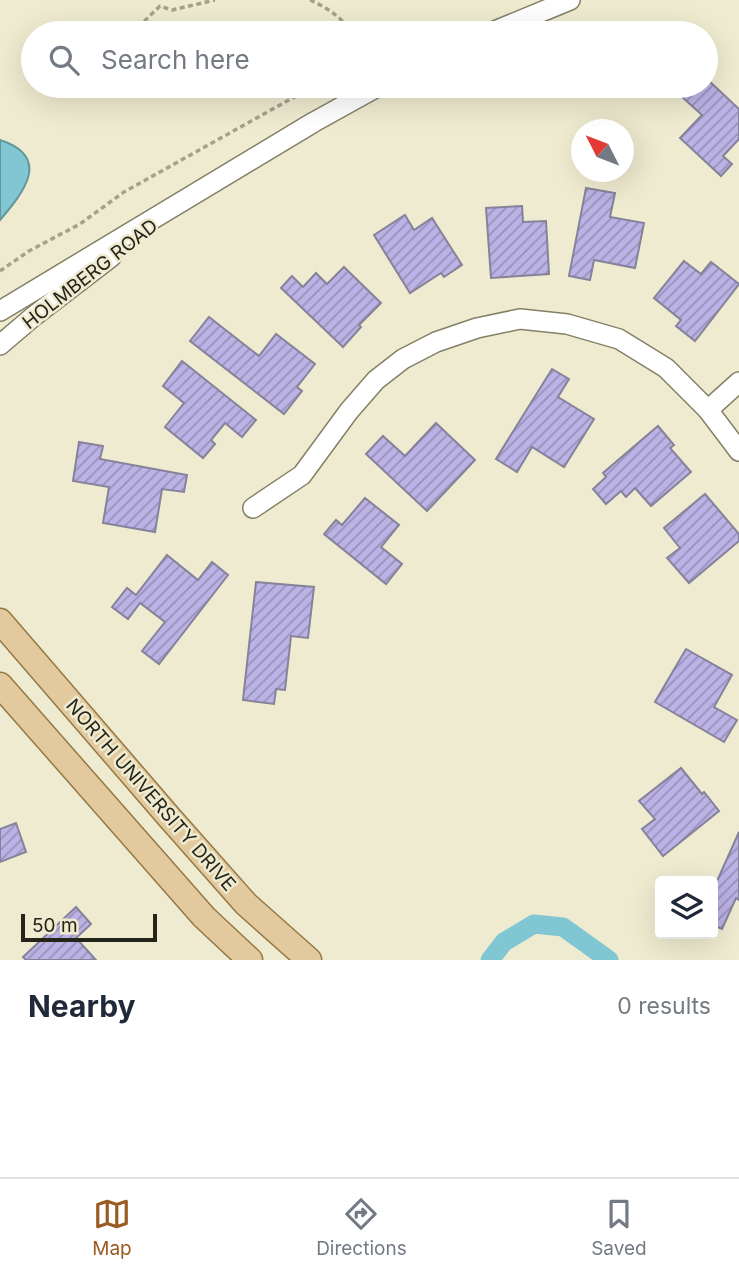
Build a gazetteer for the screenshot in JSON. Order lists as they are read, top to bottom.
{
  "streets": {
    "main road": ["NORTH UNIVERSITY DRIVE"],
    "street": ["HOLMBERG ROAD"]
  },
  "scale_bar": "50 m",
  "north": "top left",
  "page": {
    "search": "Search here",
    "scale": "50 m",
    "heading": ["Nearby", "0 results"],
    "nav": ["Map", "Directions", "Saved"]
  }
}
